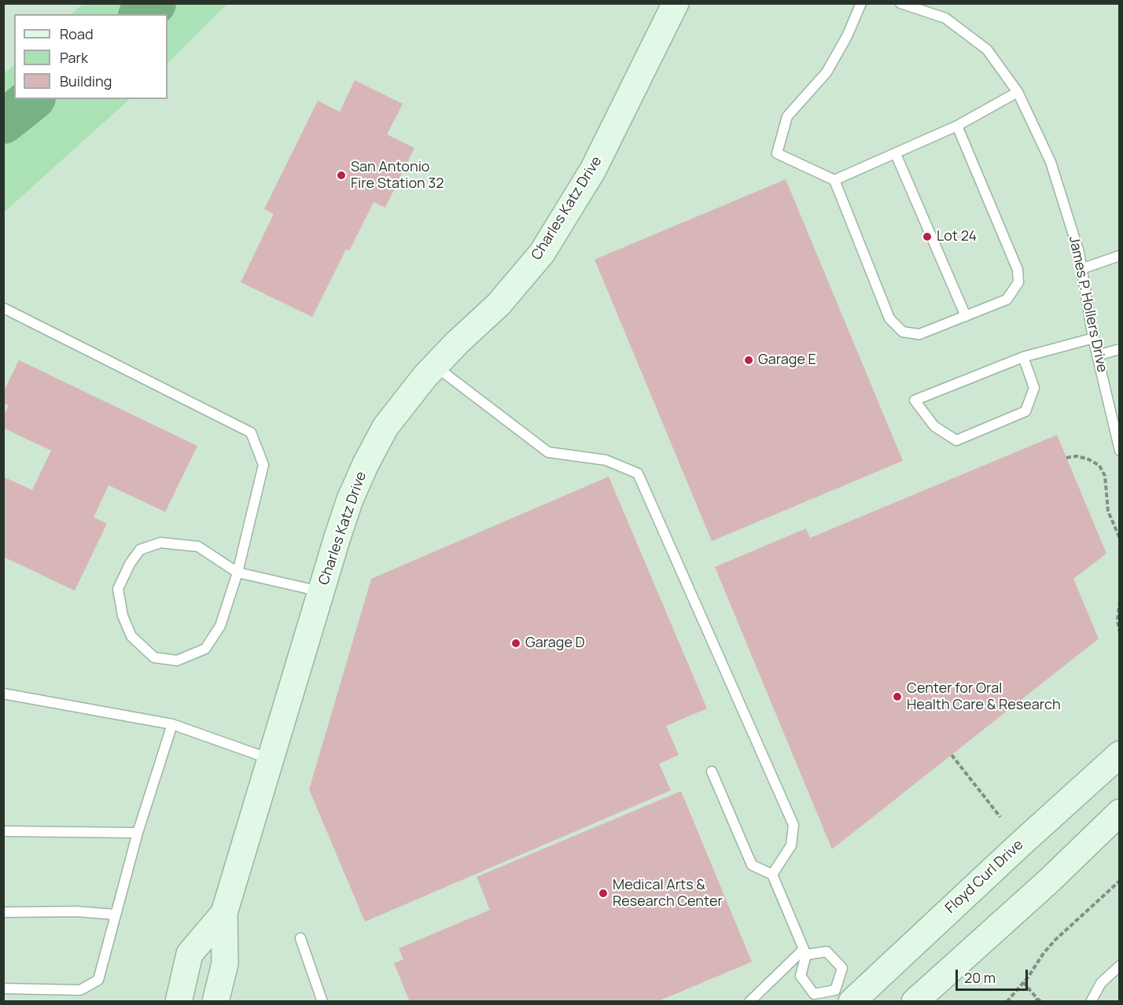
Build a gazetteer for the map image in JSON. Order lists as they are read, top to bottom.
{
  "streets": {
    "street": ["Charles Katz Drive", "Floyd Curl Drive"],
    "lane": ["James P. Hollers Drive"]
  },
  "places": [
    "San Antonio Fire Station 32",
    "Lot 24",
    "Garage E",
    "Garage D",
    "Center for Oral Health Care & Research",
    "Medical Arts & Research Center"
  ],
  "legend": ["Road", "Park", "Building"],
  "scale_bar": "20 m"
}
